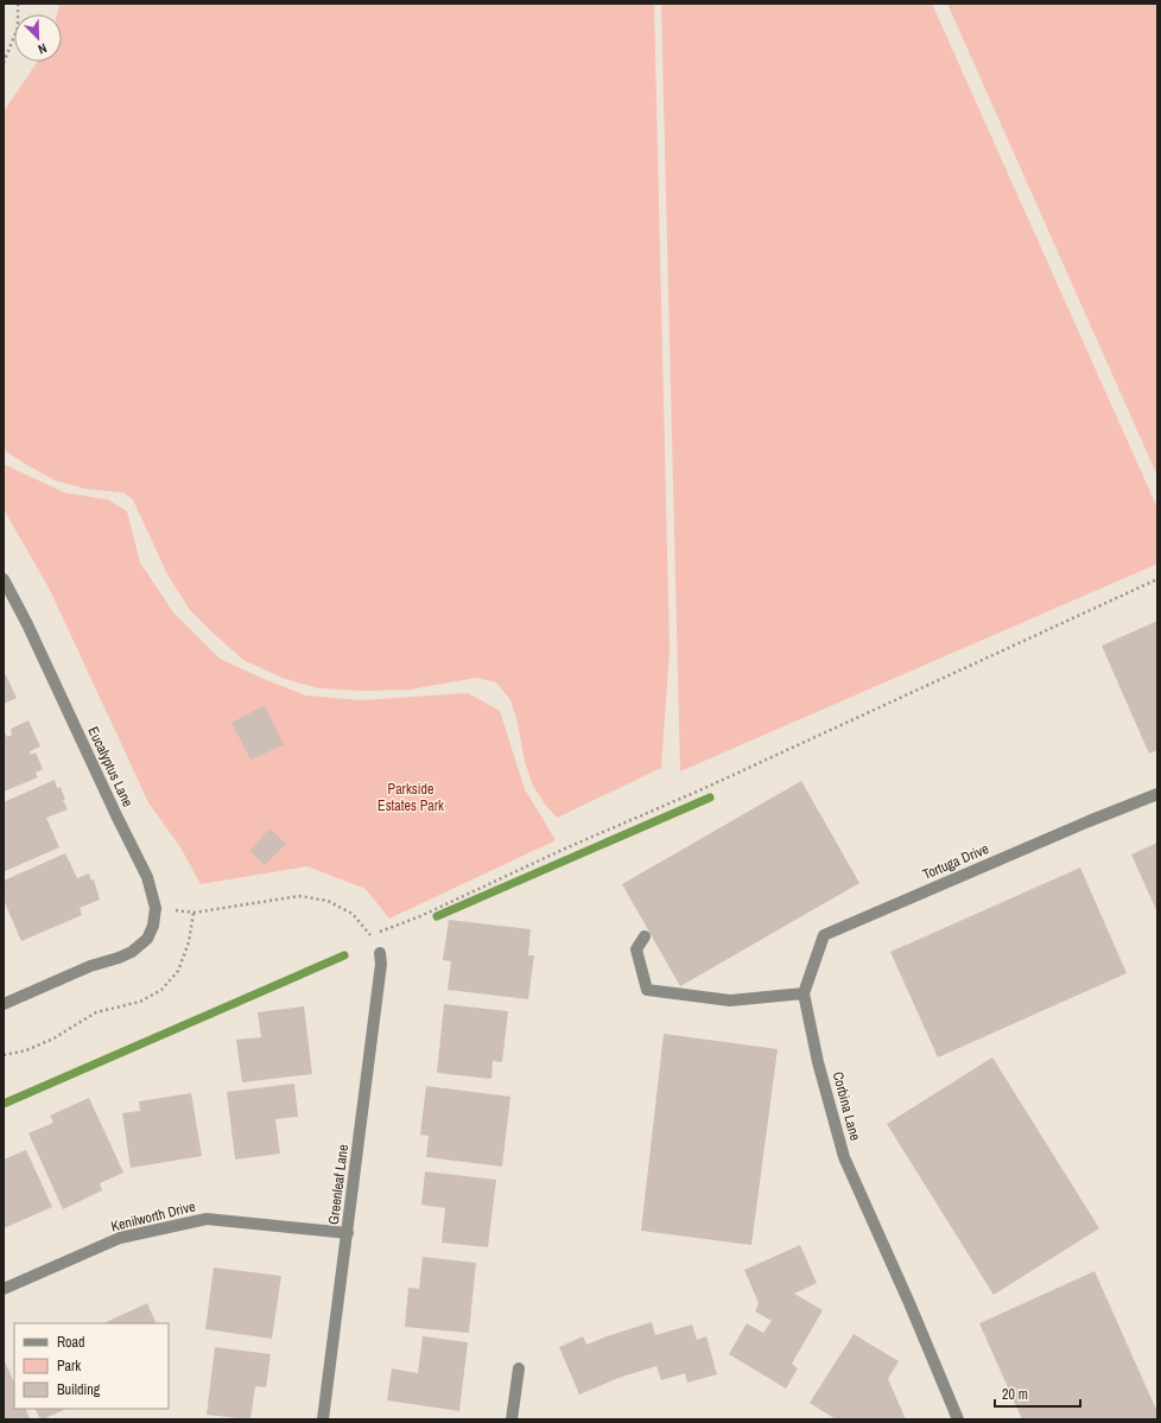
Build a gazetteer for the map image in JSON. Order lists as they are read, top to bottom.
{
  "streets": {
    "street": [
      "Eucalyptus Lane",
      "Tortuga Drive",
      "Corbina Lane",
      "Greenleaf Lane",
      "Kenilworth Drive"
    ]
  },
  "crossings": [
    ["Tortuga Drive", "Corbina Lane"],
    ["Greenleaf Lane", "Kenilworth Drive"]
  ],
  "parks": ["Parkside Estates Park"],
  "legend": ["Road", "Park", "Building"],
  "scale_bar": "20 m",
  "north": "bottom right"
}
